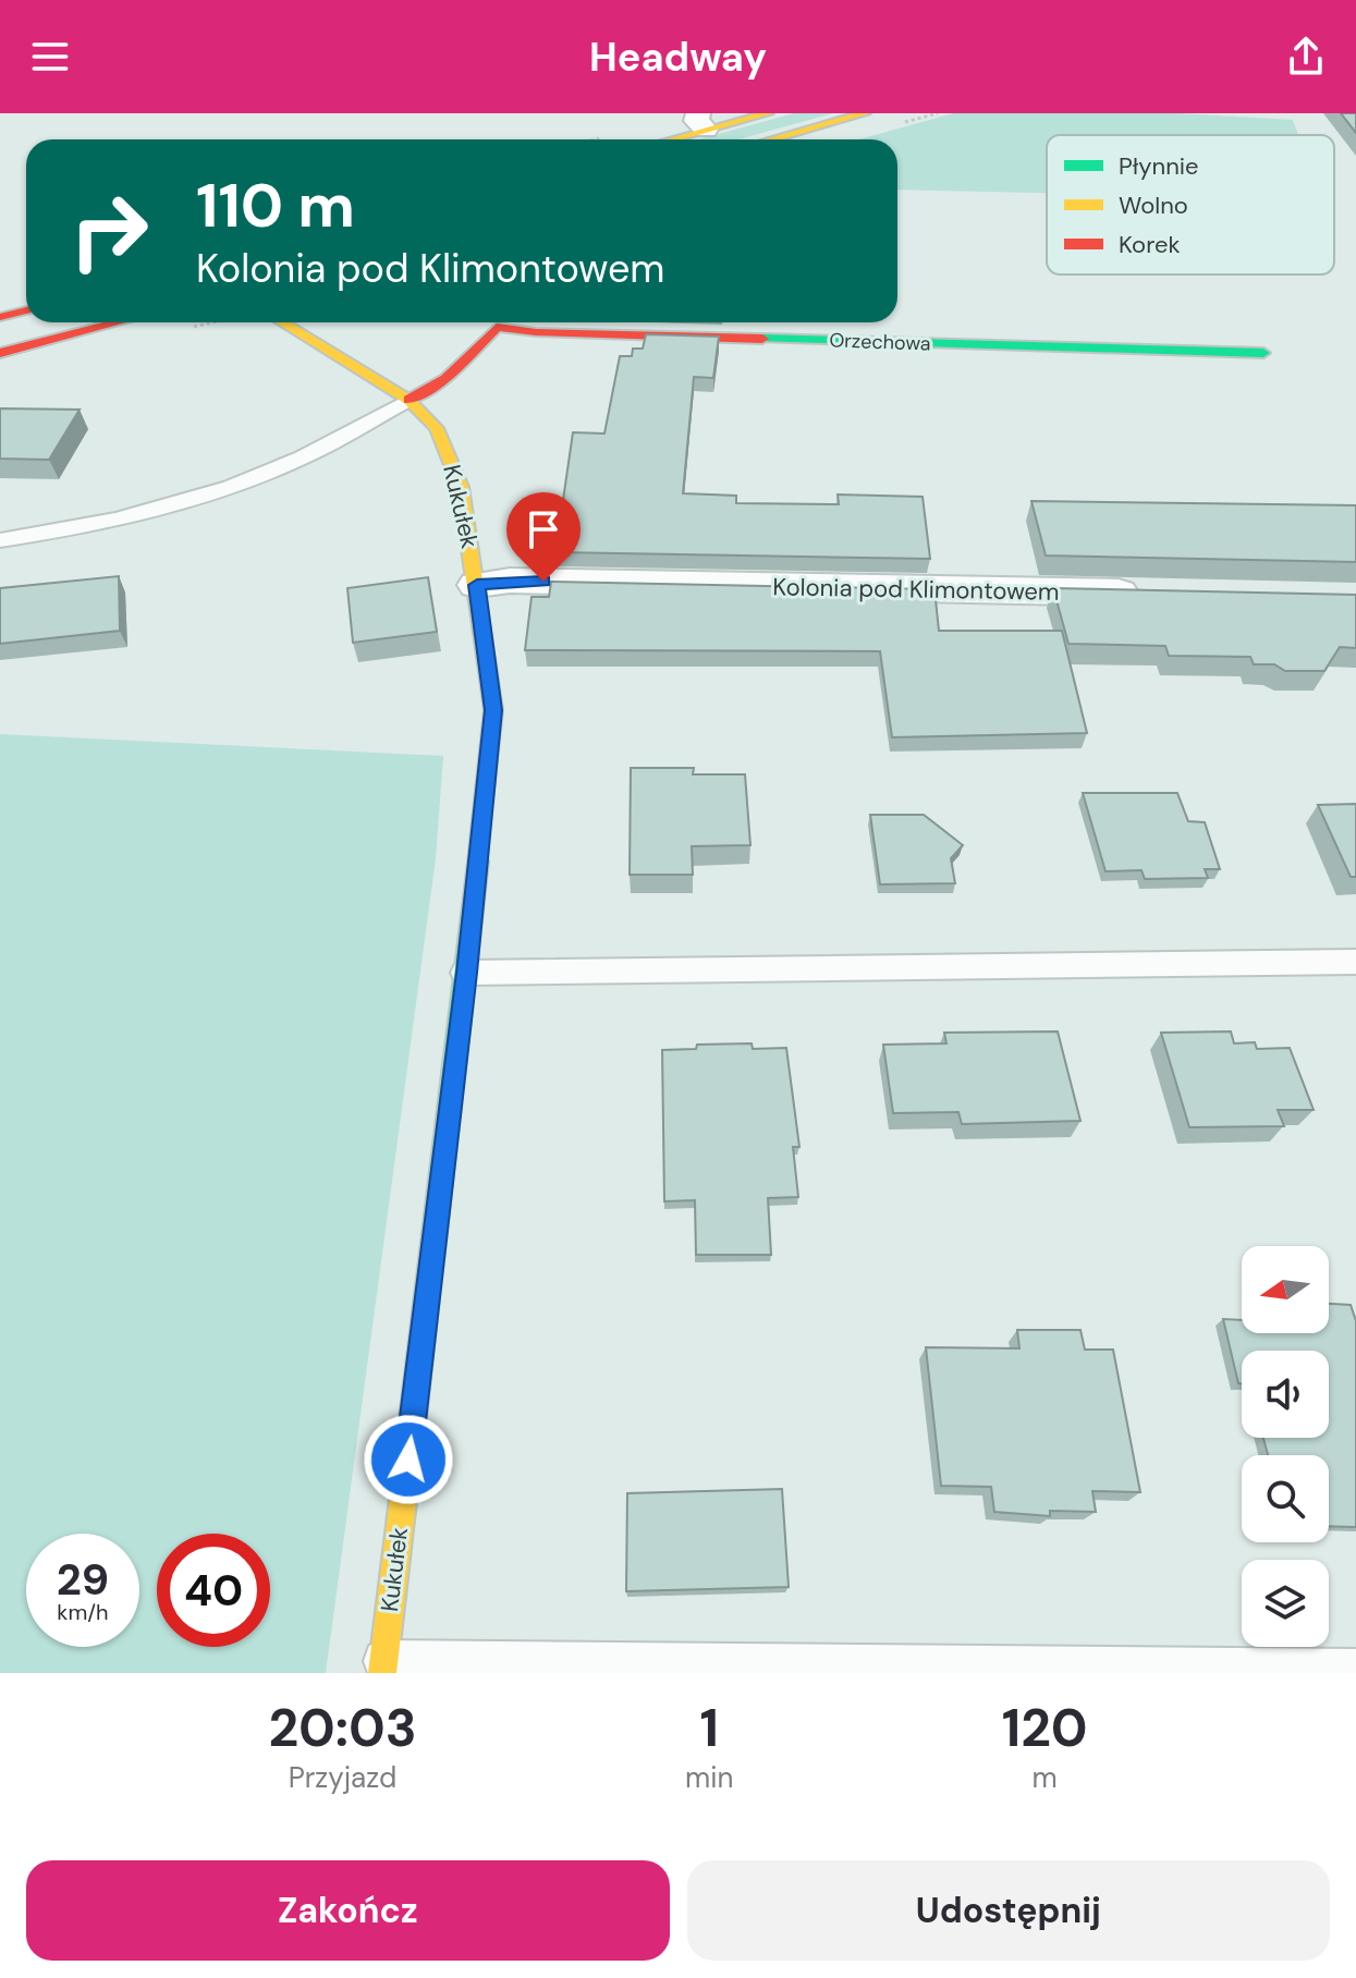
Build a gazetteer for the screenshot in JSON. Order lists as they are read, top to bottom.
{
  "streets": {
    "street": ["Orzechowa", "Kukułek", "Kolonia pod Klimontowem"]
  },
  "crossings": [
    ["Kukułek", "Kolonia pod Klimontowem"]
  ],
  "legend": ["Płynnie", "Wolno", "Korek"],
  "north": "left",
  "page": {
    "header": "Headway",
    "turn": ["110 m", "Kolonia pod Klimontowem"],
    "speed": "29 km/h",
    "limit": "40",
    "eta": [
      "20:03",
      "Przyjazd",
      "1",
      "min",
      "120",
      "m"
    ],
    "buttons": ["Zakończ", "Udostępnij"]
  }
}
